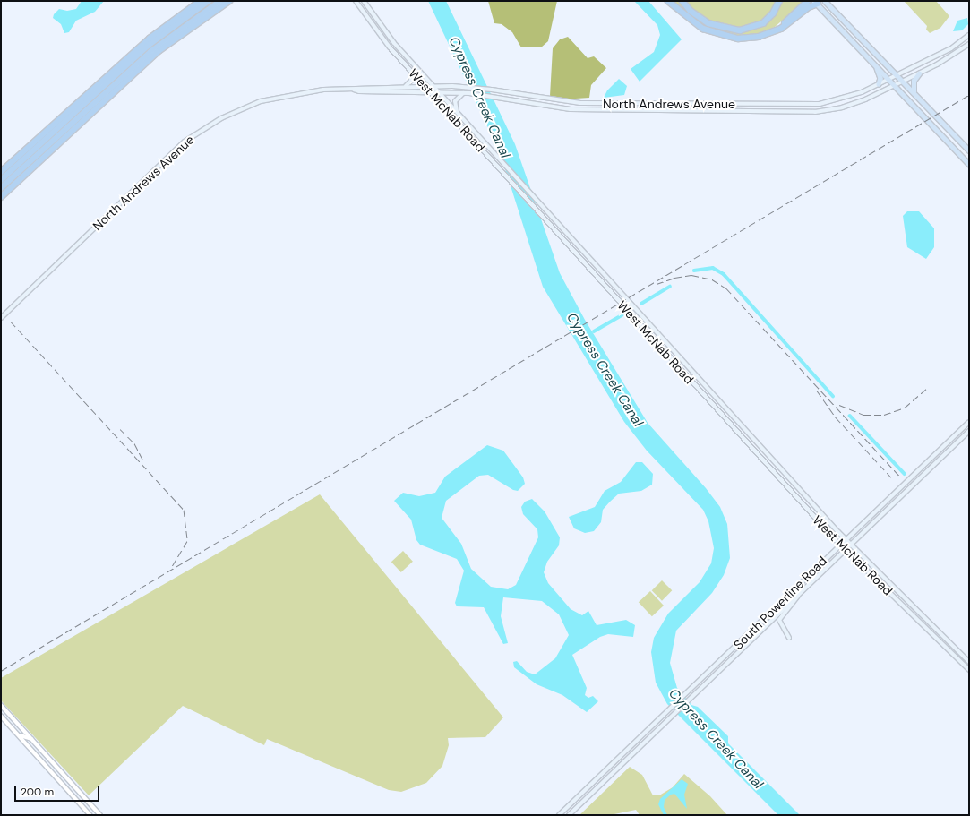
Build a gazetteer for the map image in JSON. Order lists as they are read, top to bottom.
{
  "streets": {
    "main road": ["North Andrews Avenue", "West McNab Road", "South Powerline Road"]
  },
  "crossings": [
    ["North Andrews Avenue", "West McNab Road"],
    ["West McNab Road", "South Powerline Road"]
  ],
  "water": ["Cypress Creek Canal"],
  "scale_bar": "200 m"
}
